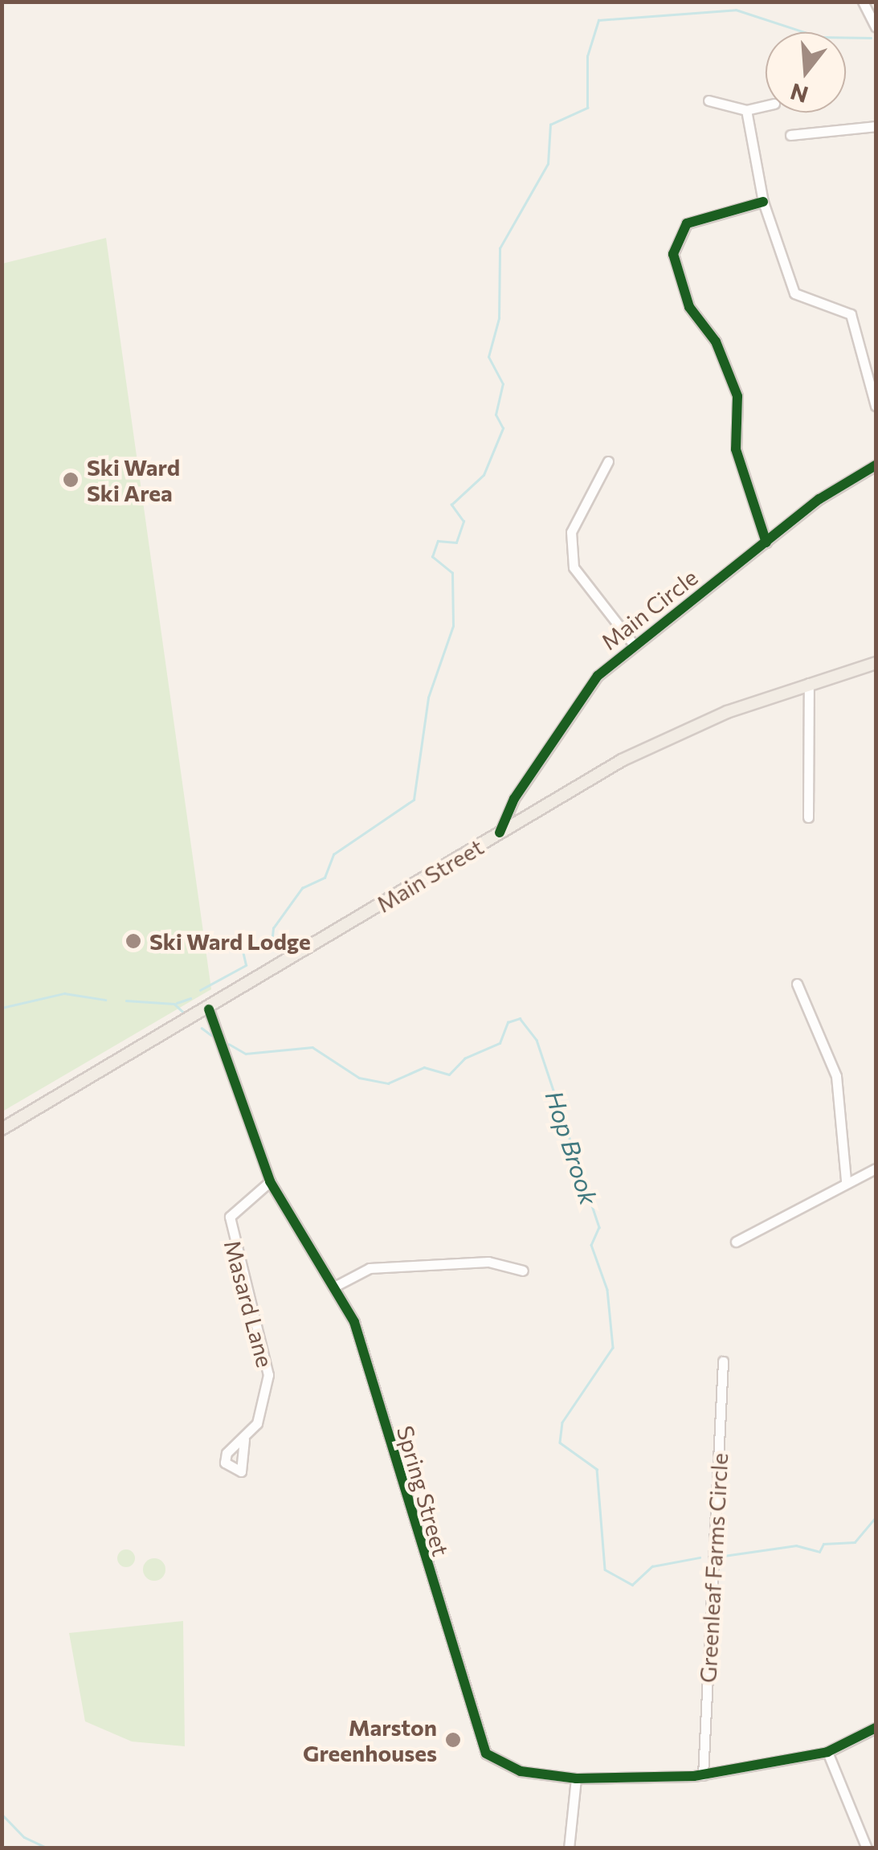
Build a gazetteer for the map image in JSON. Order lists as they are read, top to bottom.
{
  "streets": {
    "main road": ["Main Street"],
    "street": [
      "Main Circle",
      "Masard Lane",
      "Spring Street",
      "Greenleaf Farms Circle"
    ]
  },
  "crossings": [
    ["Main Circle", "Main Street"],
    ["Main Street", "Spring Street"],
    ["Masard Lane", "Spring Street"],
    ["Spring Street", "Greenleaf Farms Circle"]
  ],
  "water": ["Hop Brook"],
  "places": ["Ski Ward Ski Area", "Ski Ward Lodge", "Marston Greenhouses"],
  "north": "bottom"
}
